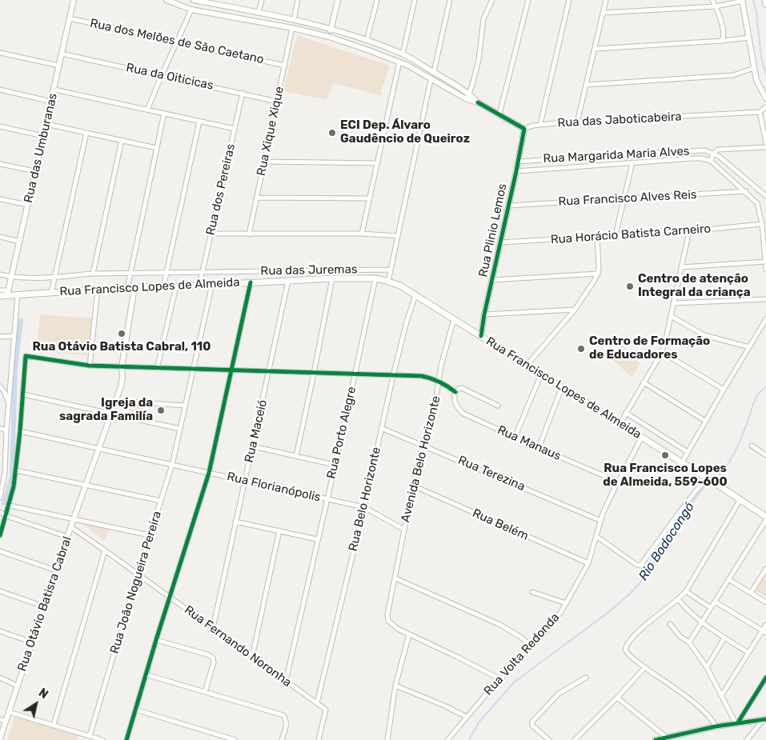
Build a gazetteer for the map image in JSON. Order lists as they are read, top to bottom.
{
  "streets": {
    "main road": ["Rua Francisco Lopes de Almeida"],
    "street": [
      "Rua dos Melões de São Caetano",
      "Rua da Oiticicas",
      "Rua das Jaboticabeira",
      "Rua Xique Xique",
      "Rua das Umburanas",
      "Rua Margarida Maria Alves",
      "Rua dos Pereiras",
      "Rua Francisco Alves Reis",
      "Rua Plinio Lemos",
      "Rua Horácio Batista Carneiro",
      "Rua das Juremas",
      "Rua Maceió",
      "Rua Porto Alegre",
      "Rua Manaus",
      "Avenida Belo Horizonte",
      "Rua Terezina",
      "Rua Florianópolis",
      "Rua Belo Horizonte",
      "Rua Belém",
      "Rua João Nogueira Pereira",
      "Rua Otávio Batisra Cabral",
      "Rua Fernando Noronha",
      "Rua Volta Redonda"
    ]
  },
  "crossings": [
    ["Rua dos Melões de São Caetano", "Rua Xique Xique"],
    ["Rua dos Melões de São Caetano", "Rua das Umburanas"],
    ["Rua da Oiticicas", "Rua Xique Xique"],
    ["Rua da Oiticicas", "Rua das Umburanas"],
    ["Rua da Oiticicas", "Rua dos Pereiras"],
    ["Rua das Jaboticabeira", "Rua Plinio Lemos"],
    ["Rua das Umburanas", "Rua das Juremas"],
    ["Rua das Umburanas", "Rua Francisco Lopes de Almeida"],
    ["Rua Margarida Maria Alves", "Rua Plinio Lemos"],
    ["Rua dos Pereiras", "Rua das Juremas"],
    ["Rua dos Pereiras", "Rua Francisco Lopes de Almeida"],
    ["Rua Francisco Alves Reis", "Rua Plinio Lemos"],
    ["Rua Plinio Lemos", "Rua Horácio Batista Carneiro"],
    ["Rua Plinio Lemos", "Rua Francisco Lopes de Almeida"],
    ["Rua Francisco Lopes de Almeida", "Rua Maceió"],
    ["Rua Francisco Lopes de Almeida", "Rua Porto Alegre"],
    ["Rua Francisco Lopes de Almeida", "Avenida Belo Horizonte"],
    ["Rua Francisco Lopes de Almeida", "Rua Belo Horizonte"],
    ["Rua Francisco Lopes de Almeida", "Rua João Nogueira Pereira"],
    ["Rua Francisco Lopes de Almeida", "Rua Otávio Batisra Cabral"],
    ["Rua Francisco Lopes de Almeida", "Rua Volta Redonda"],
    ["Rua Maceió", "Rua Florianópolis"],
    ["Rua Maceió", "Rua Fernando Noronha"],
    ["Rua Porto Alegre", "Rua Florianópolis"],
    ["Rua Porto Alegre", "Rua Fernando Noronha"],
    ["Rua Manaus", "Rua Volta Redonda"],
    ["Avenida Belo Horizonte", "Rua Terezina"],
    ["Avenida Belo Horizonte", "Rua Florianópolis"],
    ["Avenida Belo Horizonte", "Rua Belém"],
    ["Rua Terezina", "Rua Belo Horizonte"],
    ["Rua Terezina", "Rua Volta Redonda"],
    ["Rua Florianópolis", "Rua Belo Horizonte"],
    ["Rua Florianópolis", "Rua João Nogueira Pereira"],
    ["Rua Florianópolis", "Rua Otávio Batisra Cabral"],
    ["Rua Belo Horizonte", "Rua Fernando Noronha"],
    ["Rua Belém", "Rua Volta Redonda"],
    ["Rua João Nogueira Pereira", "Rua Fernando Noronha"],
    ["Rua Otávio Batisra Cabral", "Rua Fernando Noronha"]
  ],
  "water": ["Rio Bodocongó"],
  "places": [
    "ECI Dep. Álvaro Gaudêncio de Queiroz",
    "Centro de atenção Integral da criança",
    "Rua Otávio Batista Cabral, 110",
    "Centro de Formação de Educadores",
    "Igreja da sagrada Familía",
    "Rua Francisco Lopes de Almeida, 559-600"
  ],
  "north": "top right"
}
